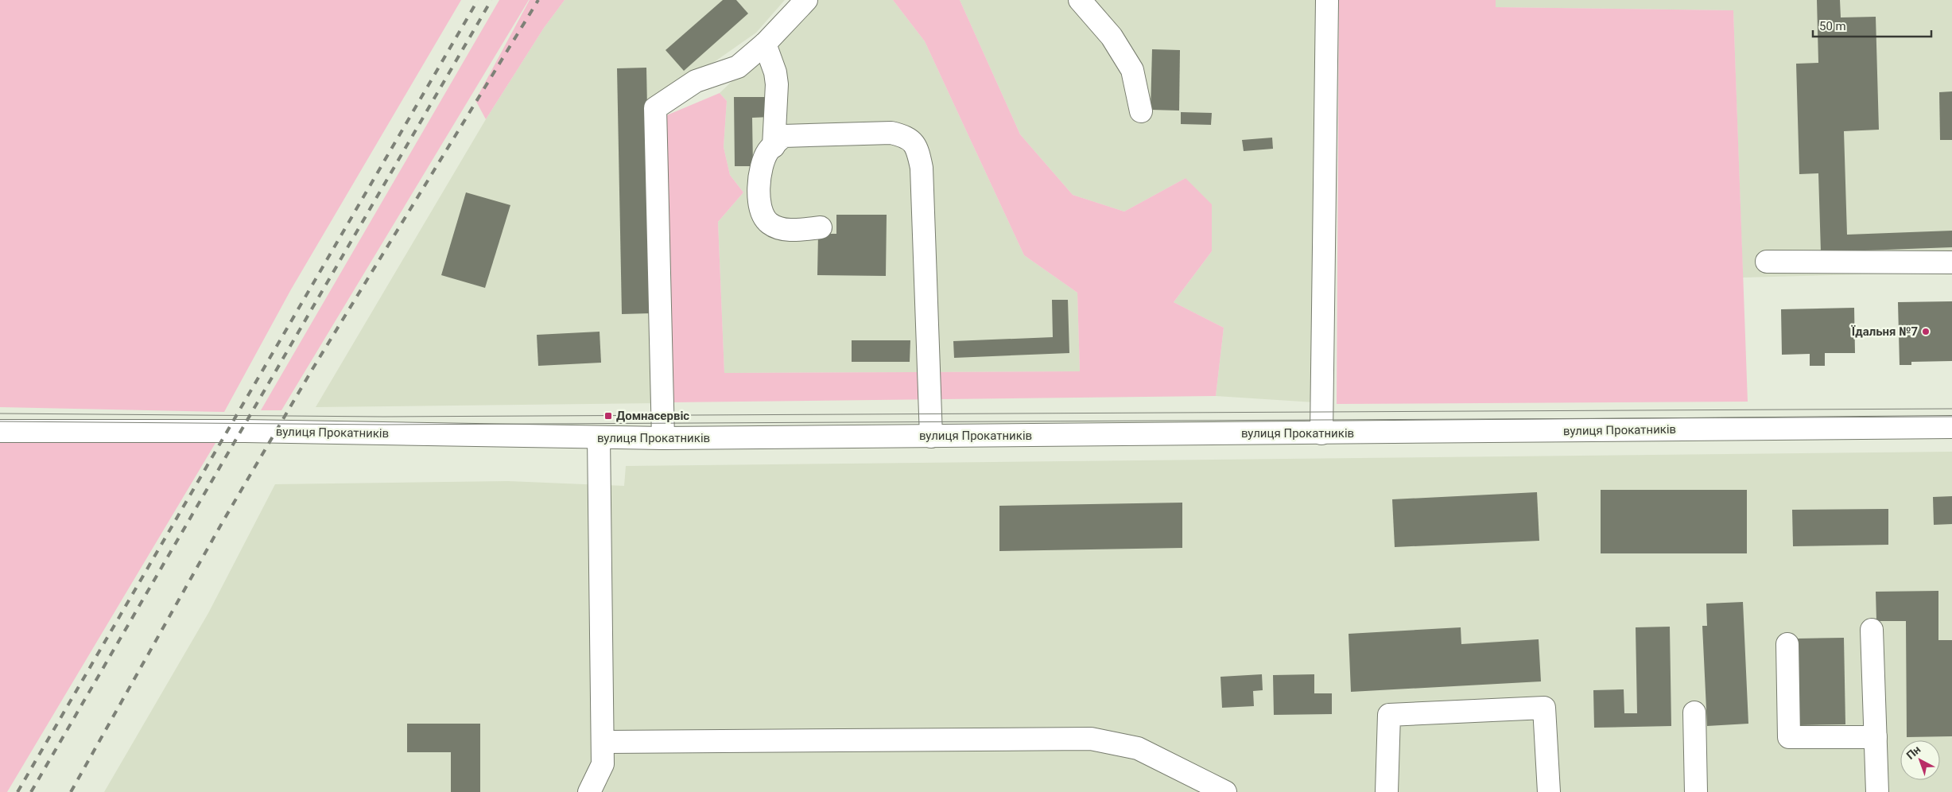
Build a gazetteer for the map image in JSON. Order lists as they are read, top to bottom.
{
  "streets": {
    "street": ["вулиця Прокатників"]
  },
  "places": {
    "other": ["Їдальня №7"],
    "transit": ["Домнасервіс"]
  },
  "scale_bar": "50 m",
  "north": "top left"
}
